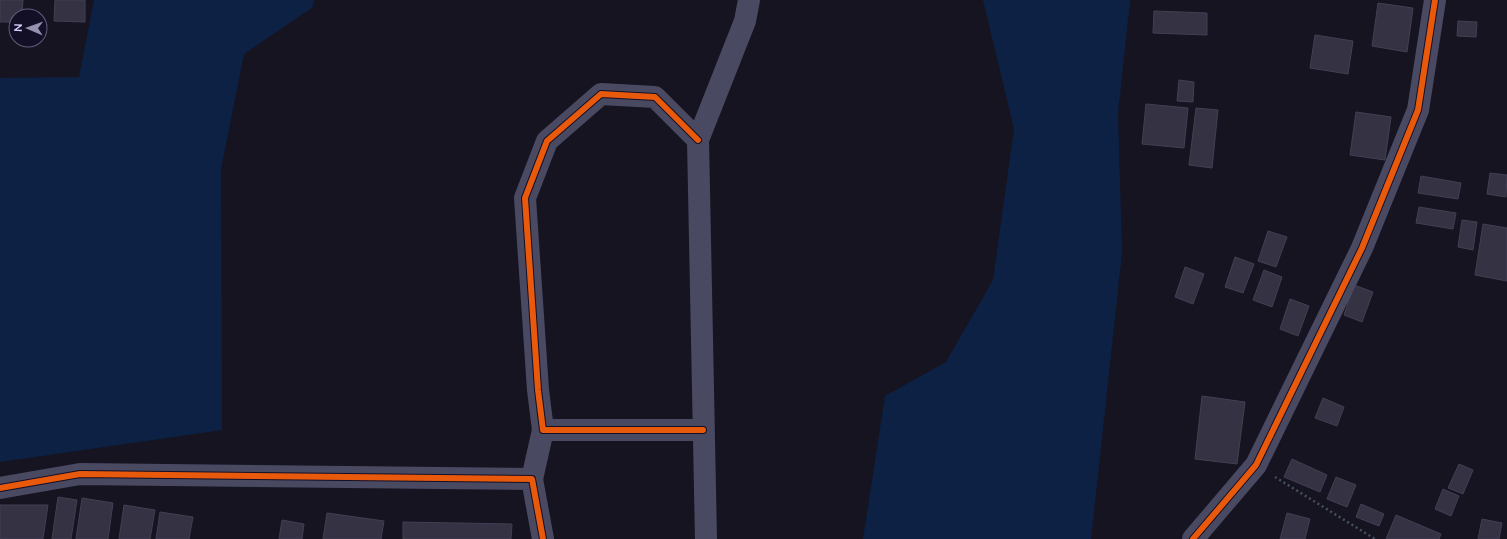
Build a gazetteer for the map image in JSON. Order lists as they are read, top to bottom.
{
  "north": "left"
}
